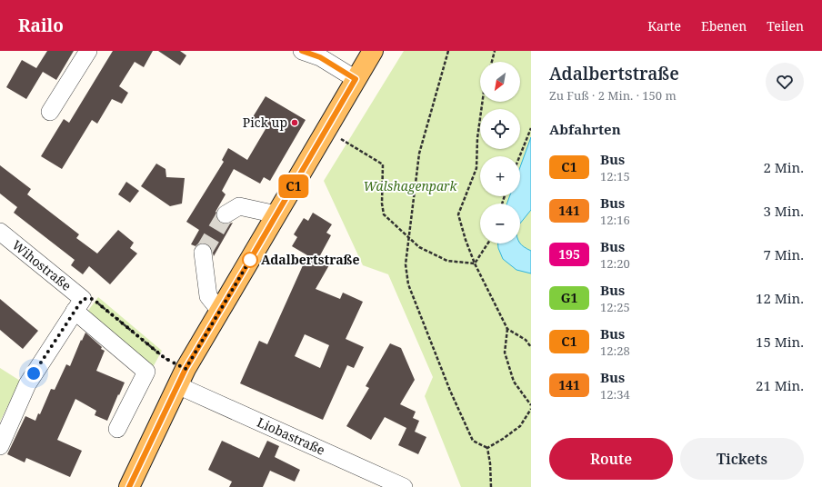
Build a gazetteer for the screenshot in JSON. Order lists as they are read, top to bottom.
{
  "streets": {
    "street": ["Wihostraße", "Liobastraße"]
  },
  "parks": ["Walshagenpark"],
  "places": ["Pick up", "Adalbertstraße"],
  "lines": ["bus line C1"],
  "north": "bottom left",
  "page": {
    "header": "Railo",
    "nav": ["Karte", "Ebenen", "Teilen"],
    "on_map": "C1",
    "heading": [
      ["Adalbertstraße", "Zu Fuß · 2 Min. · 150 m"],
      "Abfahrten"
    ],
    "map_buttons": ["+", "−"],
    "list": [
      {
        "mark": "C1",
        "name": "Bus",
        "note": "12:15",
        "value": "2 Min."
      },
      {
        "mark": "141",
        "name": "Bus",
        "note": "12:16",
        "value": "3 Min."
      },
      {
        "mark": "195",
        "name": "Bus",
        "note": "12:20",
        "value": "7 Min."
      },
      {
        "mark": "G1",
        "name": "Bus",
        "note": "12:25",
        "value": "12 Min."
      },
      {
        "mark": "C1",
        "name": "Bus",
        "note": "12:28",
        "value": "15 Min."
      },
      {
        "mark": "141",
        "name": "Bus",
        "note": "12:34",
        "value": "21 Min."
      }
    ],
    "buttons": ["Route", "Tickets"]
  }
}
